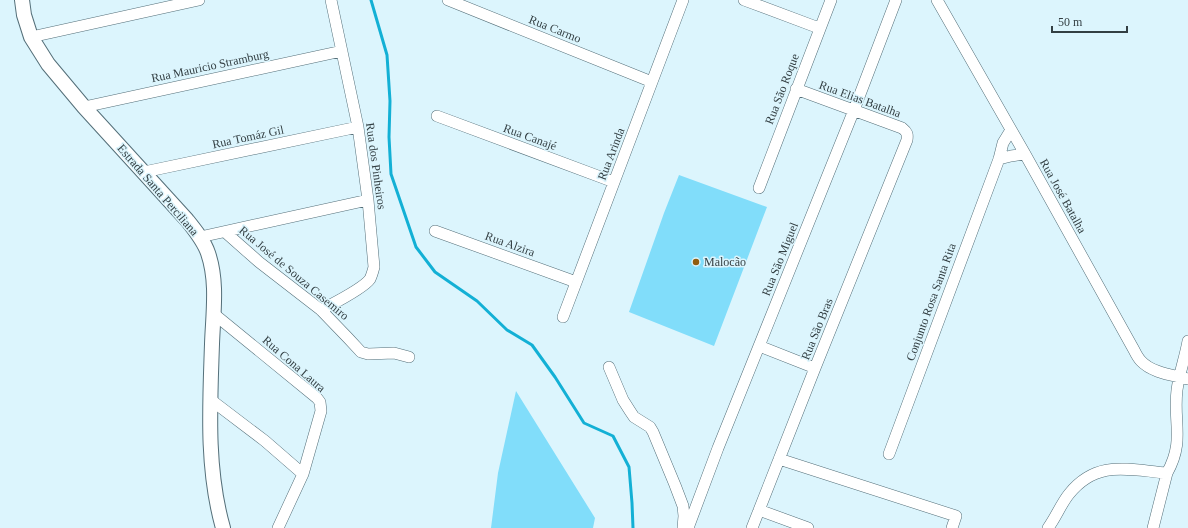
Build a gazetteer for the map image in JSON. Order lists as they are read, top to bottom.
{
  "streets": {
    "street": [
      "Rua Carmo",
      "Rua Mauricio Stramburg",
      "Rua São Roque",
      "Rua Elias Batalha",
      "Rua Tomáz Gil",
      "Rua Canajé",
      "Rua Arinda",
      "Rua dos Pinheiros",
      "Estrada Santa Perciliana",
      "Rua José Batalha",
      "Rua Alzira",
      "Rua São Miguel",
      "Rua José de Souza Casemiro",
      "Conjunto Rosa Santa Rita",
      "Rua São Bras",
      "Rua Cona Laura"
    ]
  },
  "crossings": [
    ["Rua Carmo", "Rua Arinda"],
    ["Rua Mauricio Stramburg", "Rua dos Pinheiros"],
    ["Rua Mauricio Stramburg", "Estrada Santa Perciliana"],
    ["Rua São Roque", "Rua Elias Batalha"],
    ["Rua Elias Batalha", "Rua São Miguel"],
    ["Rua Elias Batalha", "Rua São Bras"],
    ["Rua Tomáz Gil", "Rua dos Pinheiros"],
    ["Rua Tomáz Gil", "Estrada Santa Perciliana"],
    ["Rua Canajé", "Rua Arinda"],
    ["Rua Arinda", "Rua Alzira"],
    ["Rua dos Pinheiros", "Rua José de Souza Casemiro"],
    ["Estrada Santa Perciliana", "Rua Cona Laura"],
    ["Rua José Batalha", "Conjunto Rosa Santa Rita"]
  ],
  "places": ["Malocão"],
  "scale_bar": "50 m"
}
